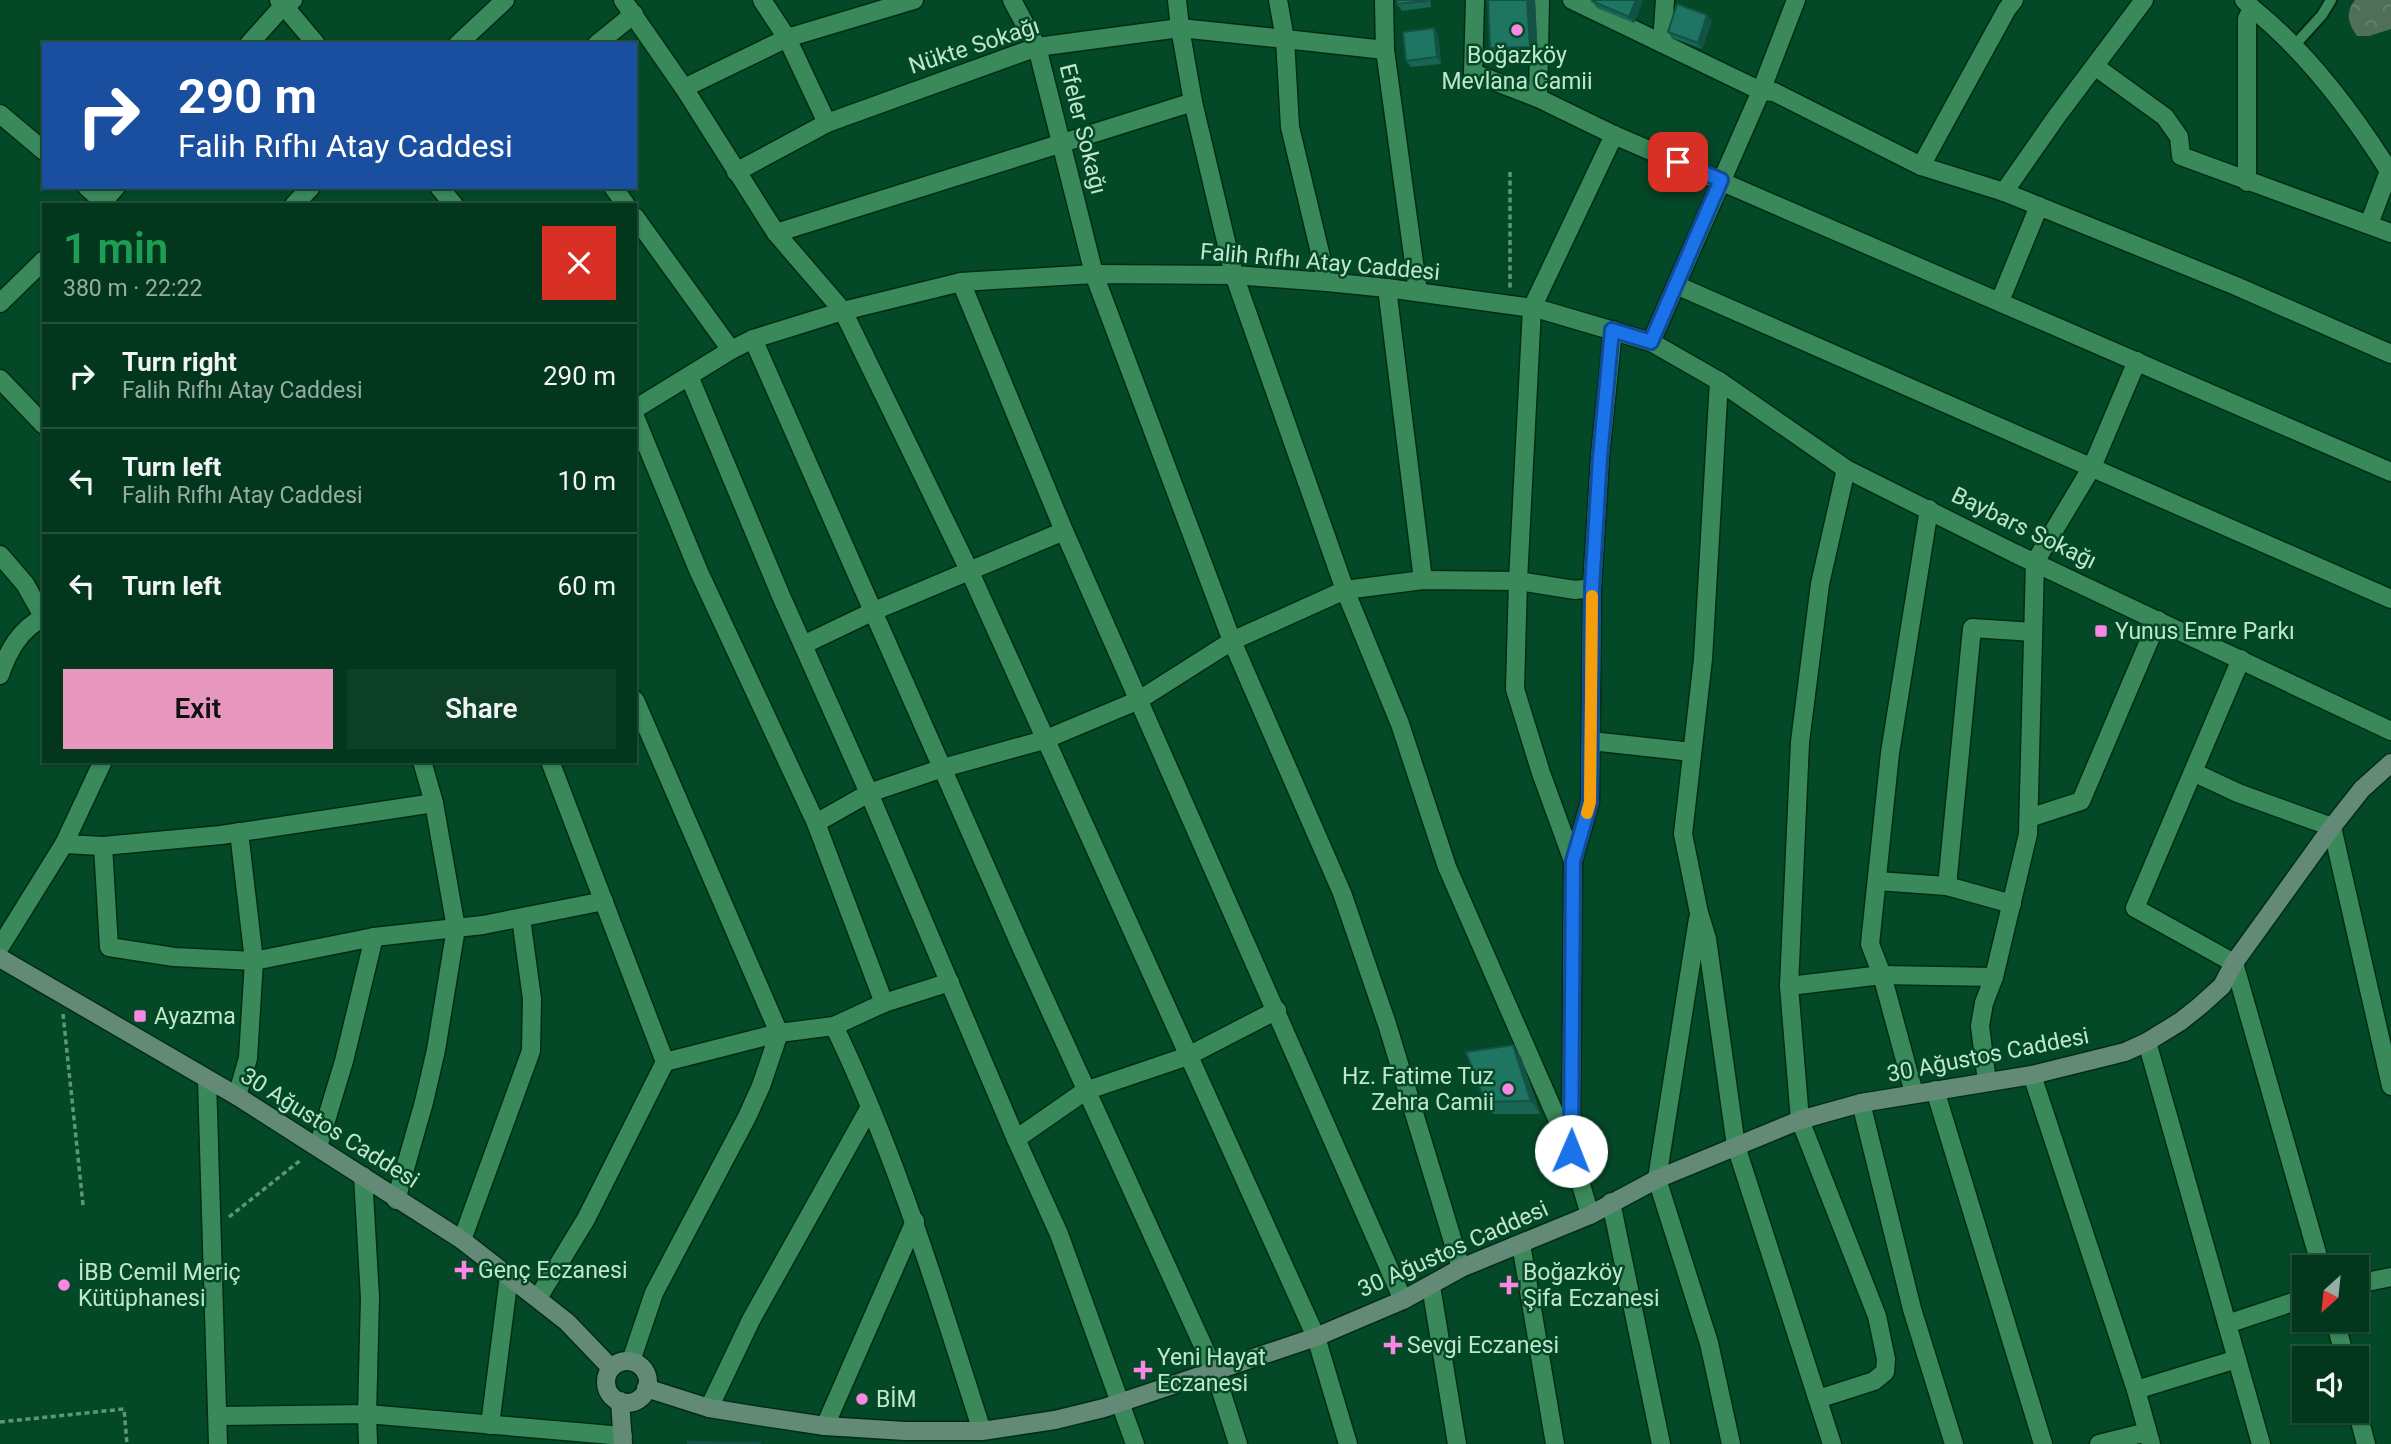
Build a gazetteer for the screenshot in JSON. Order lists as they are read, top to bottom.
{
  "streets": {
    "main road": ["30 Ağustos Caddesi"],
    "street": [
      "Nükte Sokağı",
      "Efeler Sokağı",
      "Falih Rıfhı Atay Caddesi",
      "Baybars Sokağı"
    ]
  },
  "crossings": [
    ["Nükte Sokağı", "Efeler Sokağı"],
    ["Efeler Sokağı", "Falih Rıfhı Atay Caddesi"],
    ["Efeler Sokağı", "30 Ağustos Caddesi"],
    ["Falih Rıfhı Atay Caddesi", "Baybars Sokağı"]
  ],
  "places": {
    "other": [
      "Boğazköy Mevlana Camii",
      "Hz. Fatime Tuz Zehra Camii",
      "İBB Cemil Meriç Kütüphanesi",
      "BİM"
    ],
    "transit": ["Yunus Emre Parkı", "Ayazma"],
    "health": [
      "Genç Eczanesi",
      "Boğazköy Şifa Eczanesi",
      "Sevgi Eczanesi",
      "Yeni Hayat Eczanesi"
    ]
  },
  "north": "bottom left",
  "page": {
    "turn": ["290 m", "Falih Rıfhı Atay Caddesi"],
    "heading": ["1 min", "380 m · 22:22"],
    "list": [
      {
        "name": "Turn right",
        "note": "Falih Rıfhı Atay Caddesi",
        "value": "290 m"
      },
      {
        "name": "Turn left",
        "note": "Falih Rıfhı Atay Caddesi",
        "value": "10 m"
      },
      {
        "name": "Turn left",
        "value": "60 m"
      }
    ],
    "buttons": ["Exit", "Share"]
  }
}
